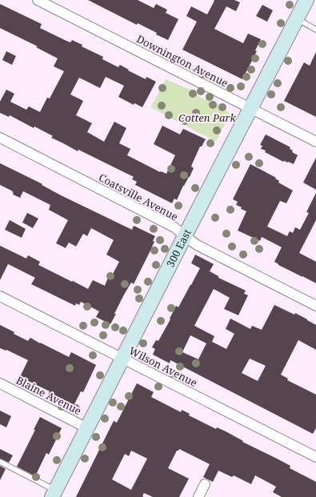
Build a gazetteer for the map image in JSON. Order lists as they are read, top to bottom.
{
  "streets": {
    "street": [
      "Downington Avenue",
      "Coatsville Avenue",
      "300 East",
      "Wilson Avenue",
      "Blaine Avenue"
    ]
  },
  "crossings": [
    ["Downington Avenue", "300 East"],
    ["Coatsville Avenue", "300 East"],
    ["300 East", "Wilson Avenue"],
    ["300 East", "Blaine Avenue"]
  ],
  "parks": ["Cotten Park"]
}
